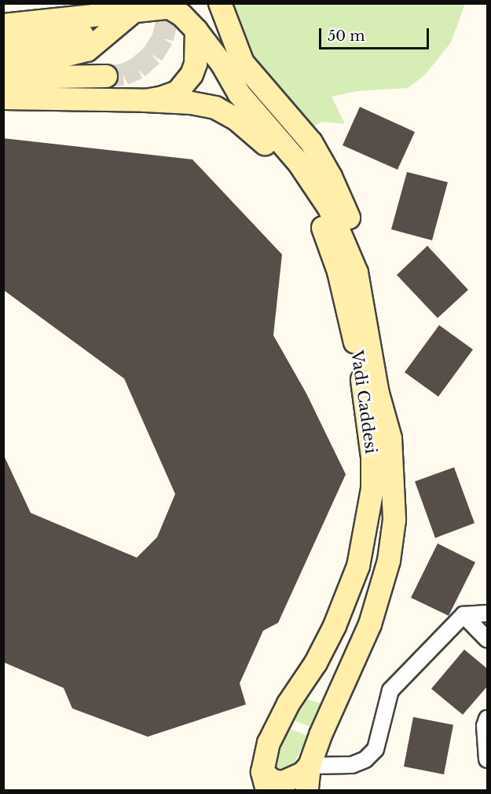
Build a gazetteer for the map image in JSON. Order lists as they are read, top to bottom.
{
  "streets": {
    "main road": ["Vadi Caddesi"]
  },
  "scale_bar": "50 m"
}
